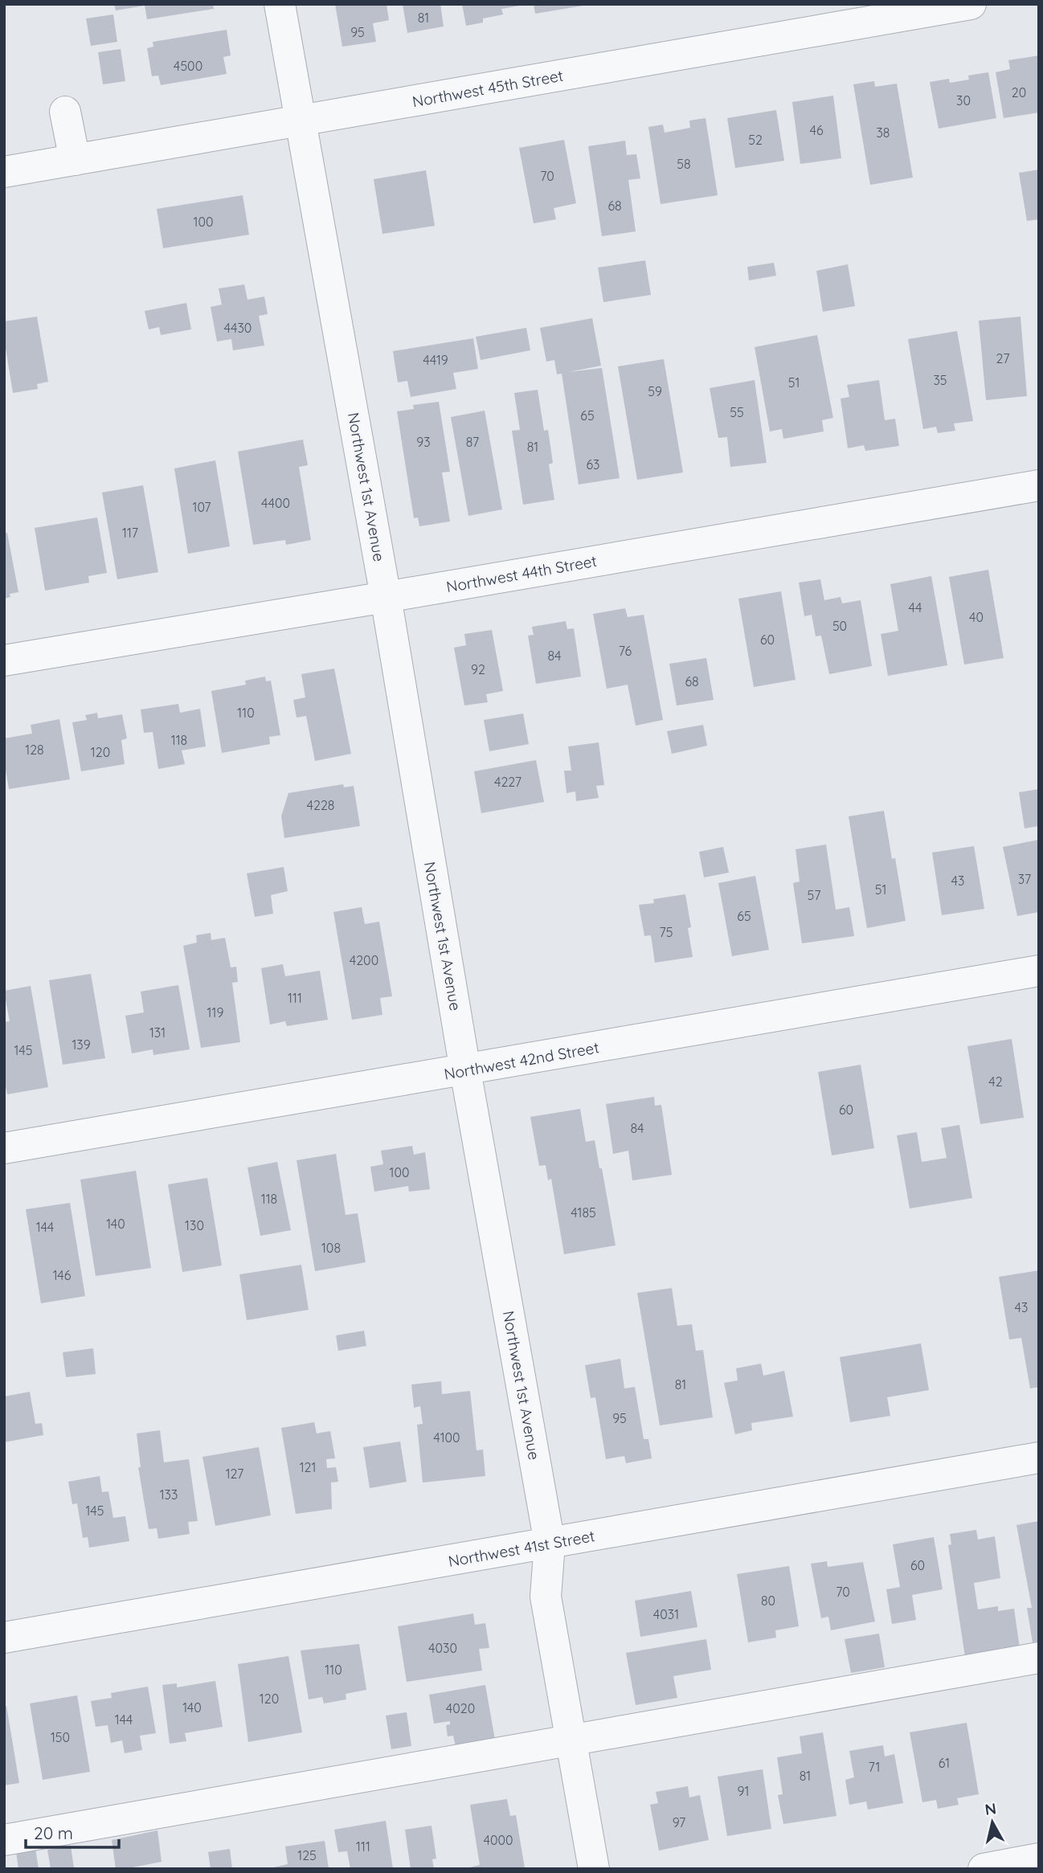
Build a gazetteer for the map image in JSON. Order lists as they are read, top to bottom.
{
  "streets": {
    "street": [
      "Northwest 45th Street",
      "Northwest 1st Avenue",
      "Northwest 44th Street",
      "Northwest 42nd Street",
      "Northwest 41st Street"
    ]
  },
  "crossings": [
    ["Northwest 45th Street", "Northwest 1st Avenue"],
    ["Northwest 1st Avenue", "Northwest 44th Street"],
    ["Northwest 1st Avenue", "Northwest 42nd Street"],
    ["Northwest 1st Avenue", "Northwest 41st Street"]
  ],
  "house_numbers": [
    "81",
    "95",
    "4500",
    "20",
    "30",
    "46",
    "38",
    "52",
    "58",
    "70",
    "68",
    "100",
    "4430",
    "27",
    "4419",
    "35",
    "51",
    "59",
    "55",
    "65",
    "93",
    "87",
    "81",
    "63",
    "4400",
    "107",
    "117",
    "44",
    "40",
    "50",
    "60",
    "76",
    "84",
    "92",
    "68",
    "110",
    "118",
    "128",
    "120",
    "4227",
    "4228",
    "37",
    "43",
    "51",
    "57",
    "65",
    "75",
    "4200",
    "111",
    "119",
    "131",
    "139",
    "145",
    "42",
    "60",
    "84",
    "100",
    "118",
    "4185",
    "140",
    "130",
    "144",
    "108",
    "146",
    "43",
    "81",
    "95",
    "4100",
    "121",
    "127",
    "133",
    "145",
    "60",
    "70",
    "80",
    "4031",
    "4030",
    "110",
    "120",
    "140",
    "4020",
    "144",
    "150",
    "61",
    "71",
    "81",
    "91",
    "97",
    "4000",
    "111",
    "125"
  ],
  "scale_bar": "20 m",
  "north": "top"
}
